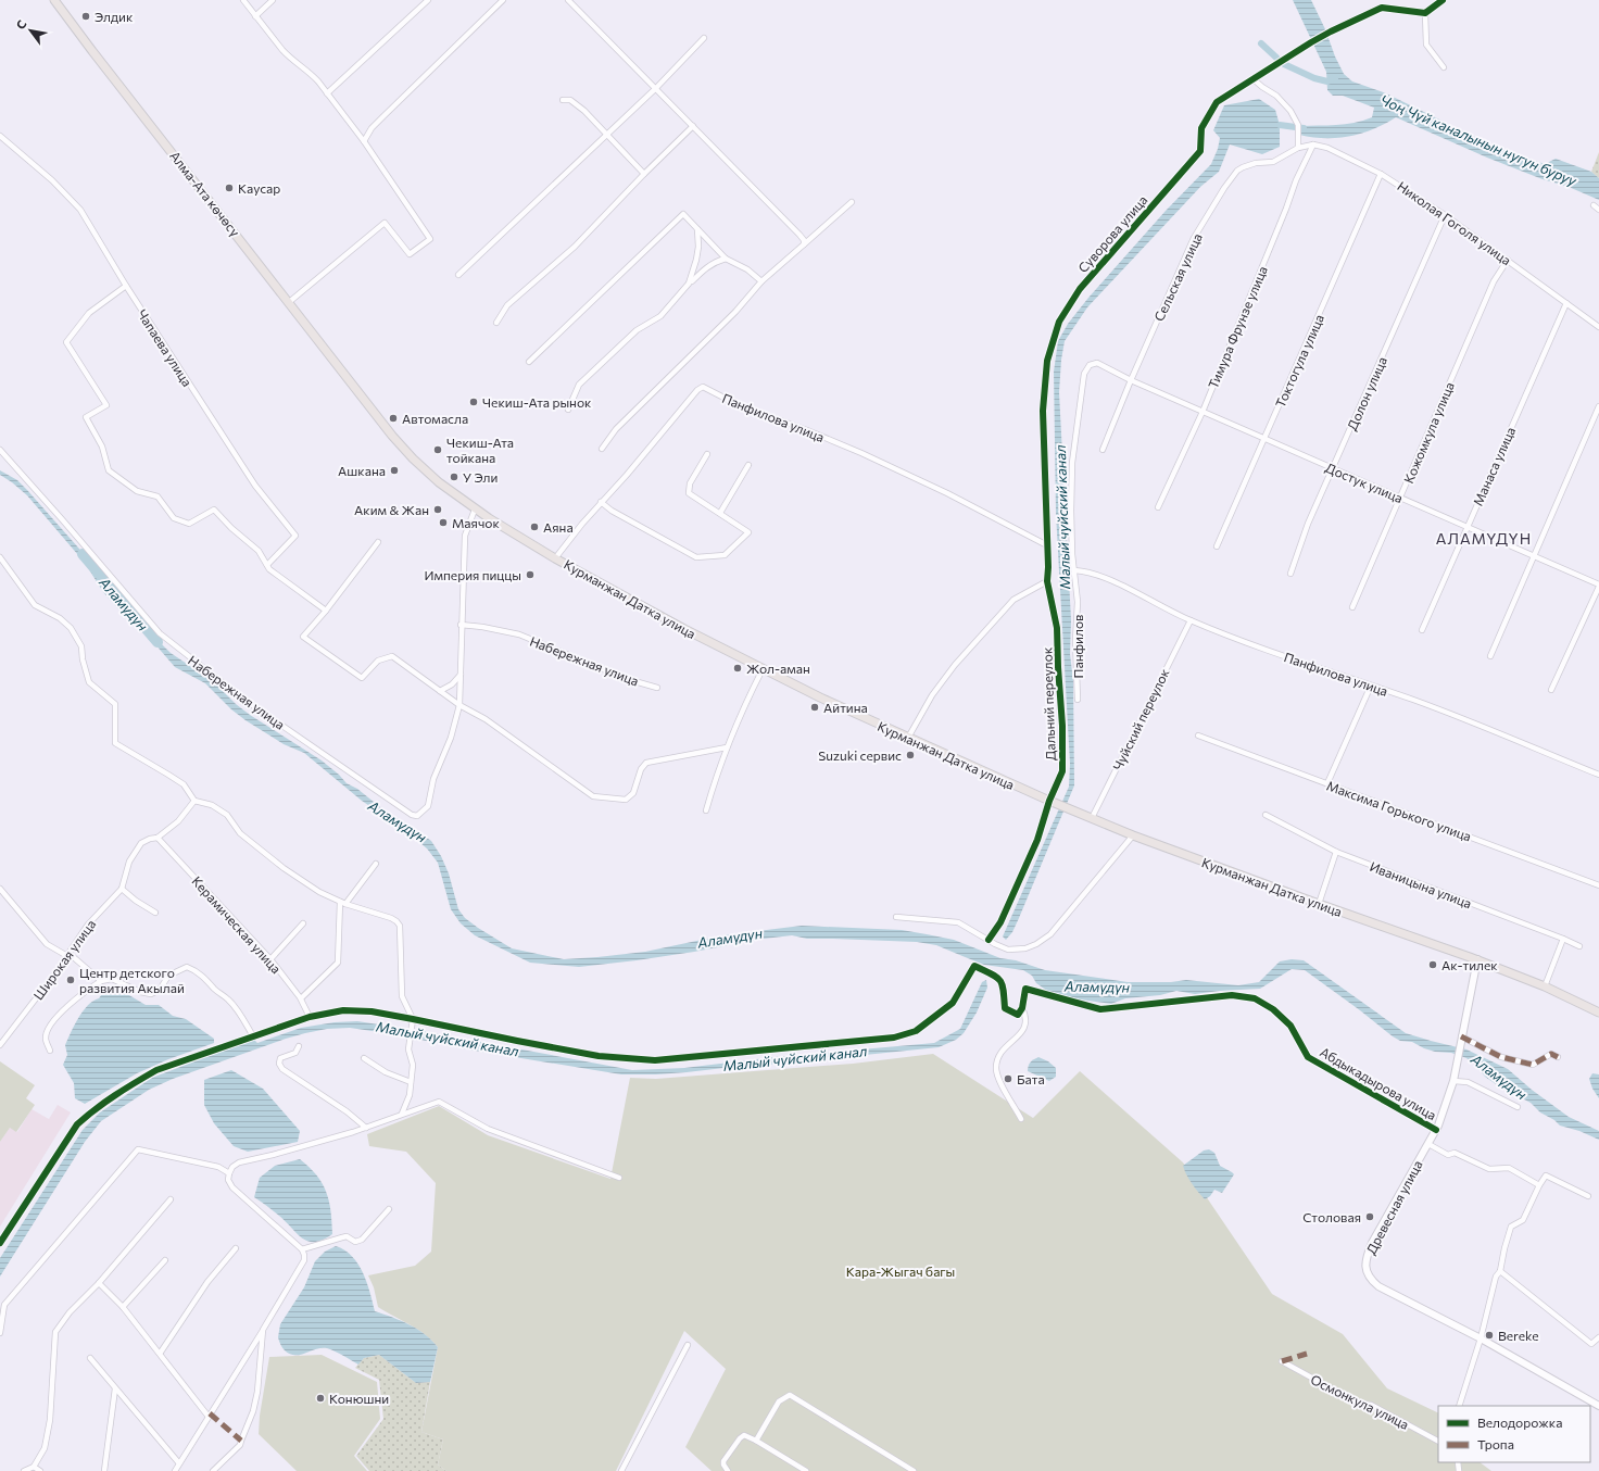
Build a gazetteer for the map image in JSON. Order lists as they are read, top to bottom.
{
  "streets": {
    "main road": ["Алма-Ата көчөсү", "Курманжан Датка улица"],
    "street": [
      "Николая Гоголя улица",
      "Суворова улица",
      "Сельская улица",
      "Тимура Фрунзе улица",
      "Чапаева улица",
      "Токтогула улица",
      "Долон улица",
      "Панфилова улица",
      "Кожомкула улица",
      "Манаса улица",
      "Достук улица",
      "Панфилов",
      "Набережная улица",
      "Дальний переулок",
      "Чуйский переулок",
      "Максима Горького улица",
      "Иваницына улица",
      "Керамическая улица",
      "Широкая улица",
      "Абдыкадырова улица",
      "Древесная улица",
      "Осмонкула улица"
    ]
  },
  "crossings": [
    ["Алма-Ата көчөсү", "Курманжан Датка улица"],
    ["Николая Гоголя улица", "Сельская улица"],
    ["Николая Гоголя улица", "Тимура Фрунзе улица"],
    ["Николая Гоголя улица", "Токтогула улица"],
    ["Николая Гоголя улица", "Долон улица"],
    ["Николая Гоголя улица", "Кожомкула улица"],
    ["Николая Гоголя улица", "Манаса улица"],
    ["Суворова улица", "Панфилова улица"],
    ["Суворова улица", "Дальний переулок"],
    ["Сельская улица", "Достук улица"],
    ["Тимура Фрунзе улица", "Достук улица"],
    ["Токтогула улица", "Достук улица"],
    ["Долон улица", "Достук улица"],
    ["Панфилова улица", "Курманжан Датка улица"],
    ["Панфилова улица", "Панфилов"],
    ["Панфилова улица", "Чуйский переулок"],
    ["Кожомкула улица", "Достук улица"],
    ["Манаса улица", "Достук улица"],
    ["Достук улица", "Панфилов"],
    ["Курманжан Датка улица", "Набережная улица"],
    ["Курманжан Датка улица", "Дальний переулок"],
    ["Курманжан Датка улица", "Чуйский переулок"],
    ["Курманжан Датка улица", "Древесная улица"],
    ["Керамическая улица", "Широкая улица"],
    ["Абдыкадырова улица", "Древесная улица"]
  ],
  "districts": ["АЛАМҮДҮН"],
  "water": ["Чоң Чүй каналынын нугун буруу", "Малый чуйский канал", "Аламүдүн"],
  "parks": ["Кара-Жыгач багы"],
  "places": [
    "Элдик",
    "Каусар",
    "Чекиш-Ата рынок",
    "Автомасла",
    "Чекиш-Ата тойкана",
    "Ашкана",
    "У Эли",
    "Аким & Жан",
    "Маячок",
    "Аяна",
    "Империя пиццы",
    "Жол-аман",
    "Айтина",
    "Suzuki сервис",
    "Ак-тилек",
    "Центр детского развития Акылай",
    "Бата",
    "Столовая",
    "Bereke",
    "Конюшни"
  ],
  "legend": ["Велодорожка", "Тропа"],
  "north": "top left"
}
